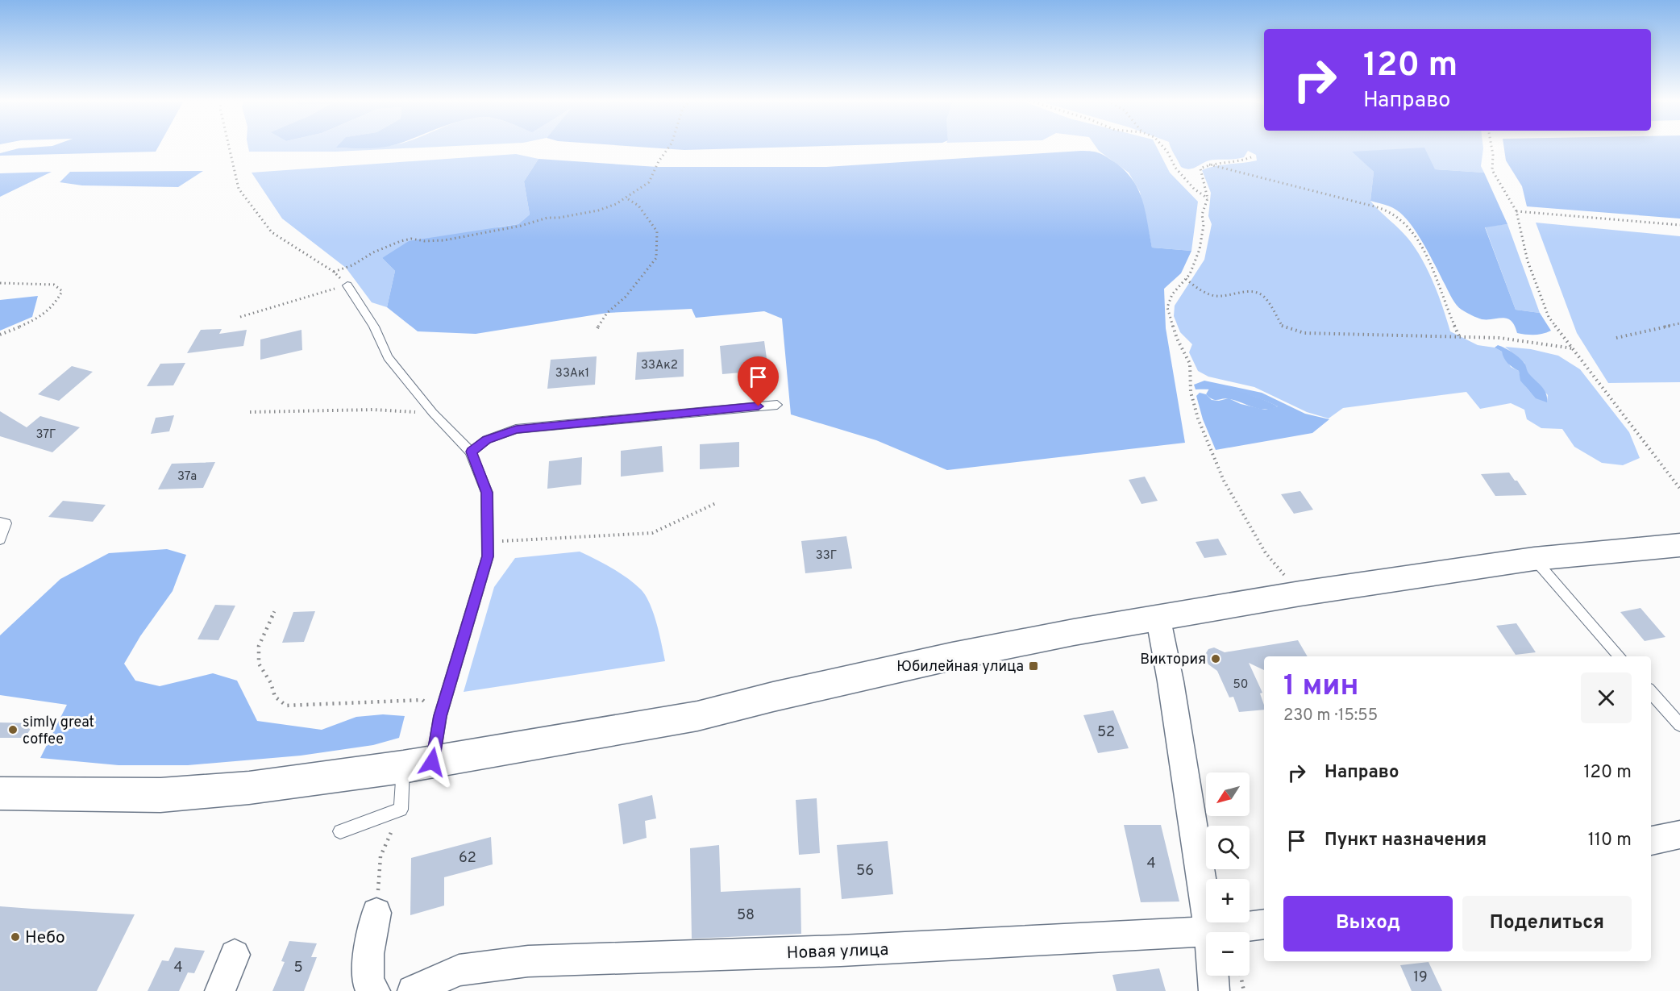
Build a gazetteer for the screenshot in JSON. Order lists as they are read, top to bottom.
{
  "streets": {
    "street": ["Новая улица"]
  },
  "places": {
    "other": ["Виктория", "simly great coffee", "Небо"],
    "transit": ["Юбилейная улица"]
  },
  "house_numbers": [
    "33Ак2",
    "33Ак1",
    "37Г",
    "37а",
    "33Г",
    "50",
    "52",
    "62",
    "4",
    "56",
    "58",
    "4",
    "5",
    "19"
  ],
  "north": "bottom left",
  "page": {
    "turn": ["120 m", "Направо"],
    "heading": ["1 мин", "230 m · 15:55"],
    "list": [
      {
        "name": "Направо",
        "value": "120 m"
      },
      {
        "name": "Пункт назначения",
        "value": "110 m"
      }
    ],
    "map_buttons": ["+", "−"],
    "buttons": ["Выход", "Поделиться"]
  }
}
